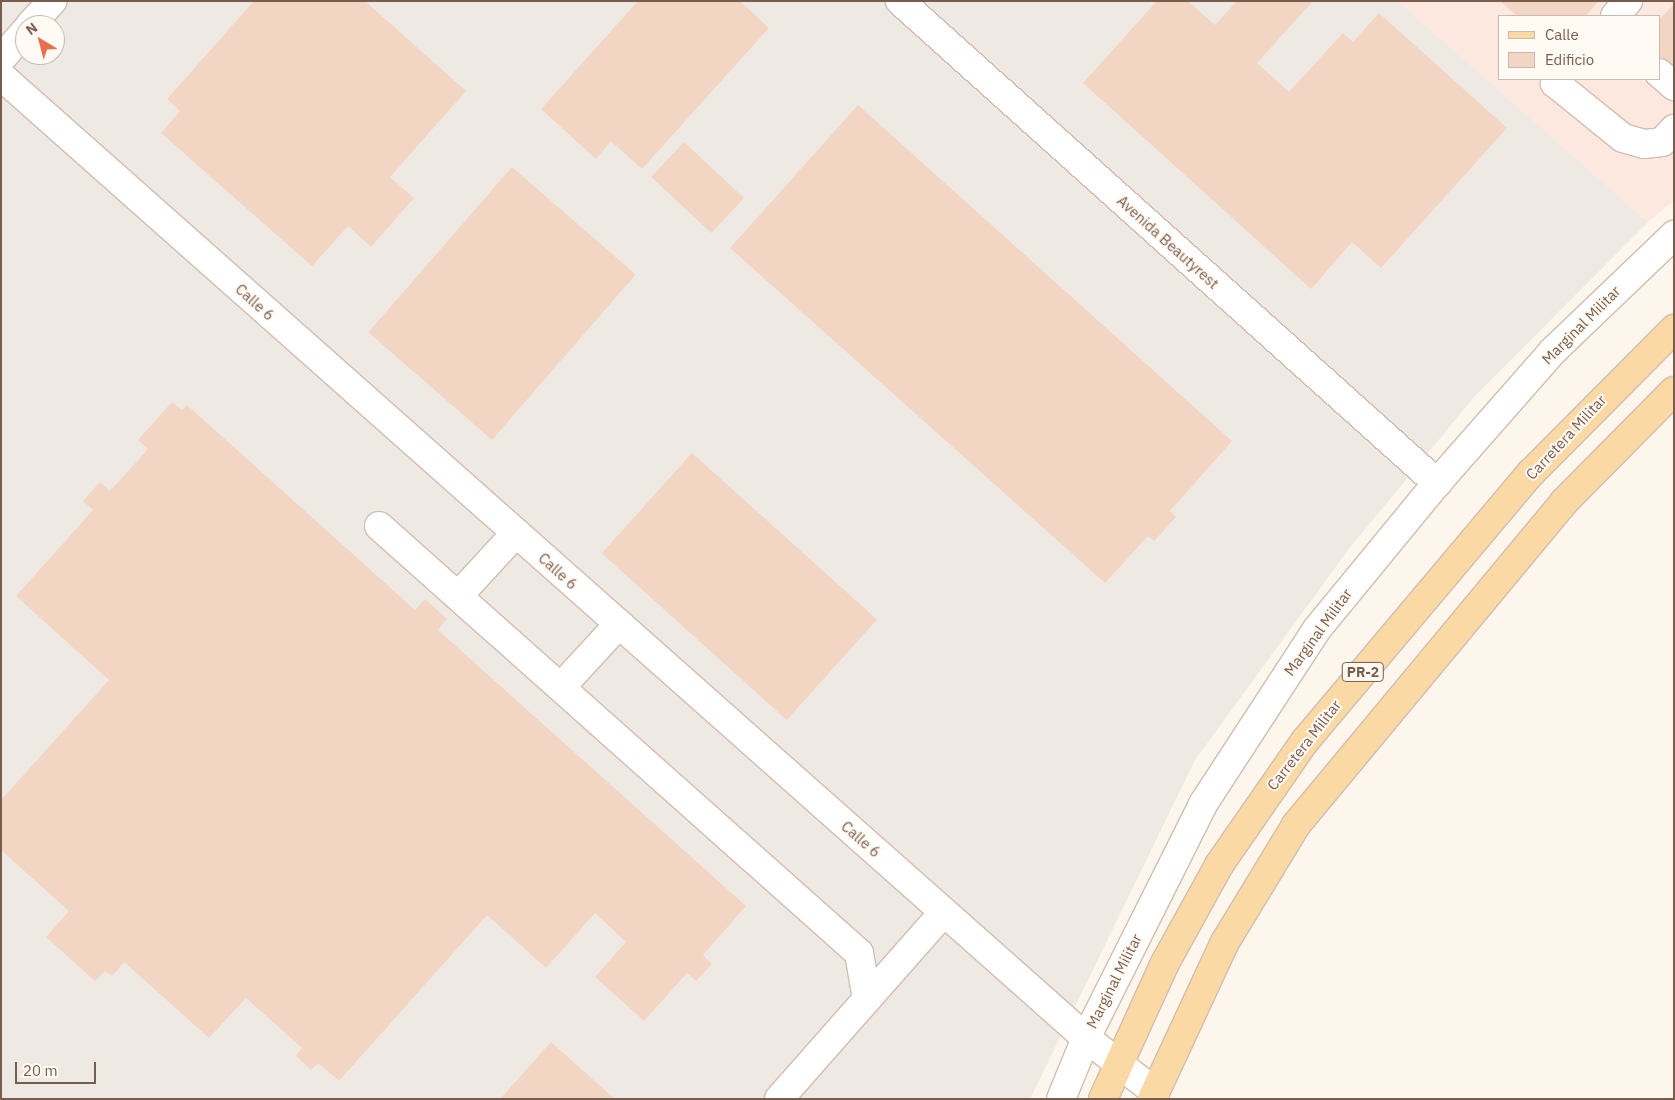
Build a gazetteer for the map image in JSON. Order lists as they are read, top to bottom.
{
  "streets": {
    "main road": ["Carretera Militar", "PR-2"],
    "street": ["Avenida Beautyrest", "Calle 6", "Marginal Militar"]
  },
  "crossings": [
    ["Avenida Beautyrest", "Marginal Militar"],
    ["Calle 6", "Marginal Militar"],
    ["Calle 6", "Carretera Militar"],
    ["Calle 6", "PR-2"]
  ],
  "legend": ["Calle", "Edificio"],
  "scale_bar": "20 m",
  "north": "top left"
}
